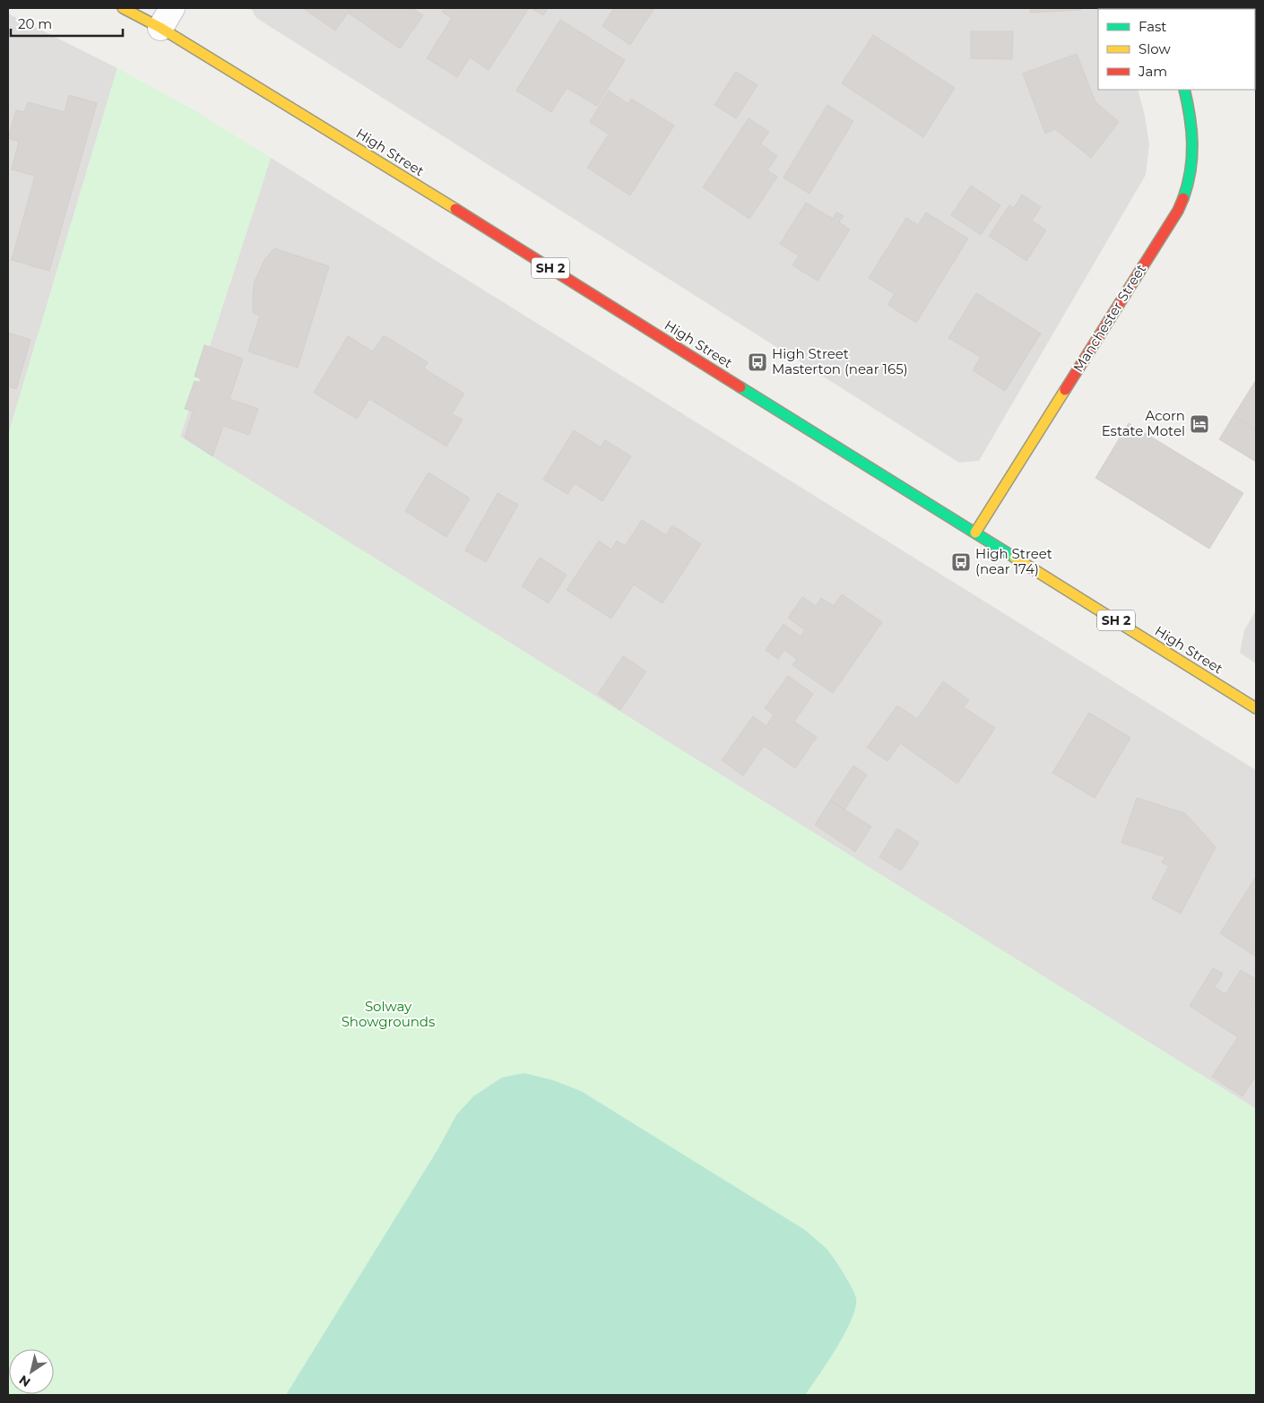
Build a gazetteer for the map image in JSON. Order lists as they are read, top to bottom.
{
  "streets": {
    "main road": ["High Street", "SH 2", "Manchester Street"]
  },
  "crossings": [
    ["High Street", "Manchester Street"]
  ],
  "parks": ["Solway Showgrounds"],
  "places": {
    "bus stop": ["High Street Masterton (near 165)", "High Street (near 174)"],
    "hotel": ["Acorn Estate Motel"]
  },
  "legend": ["Fast", "Slow", "Jam"],
  "scale_bar": "20 m",
  "north": "bottom left"
}
